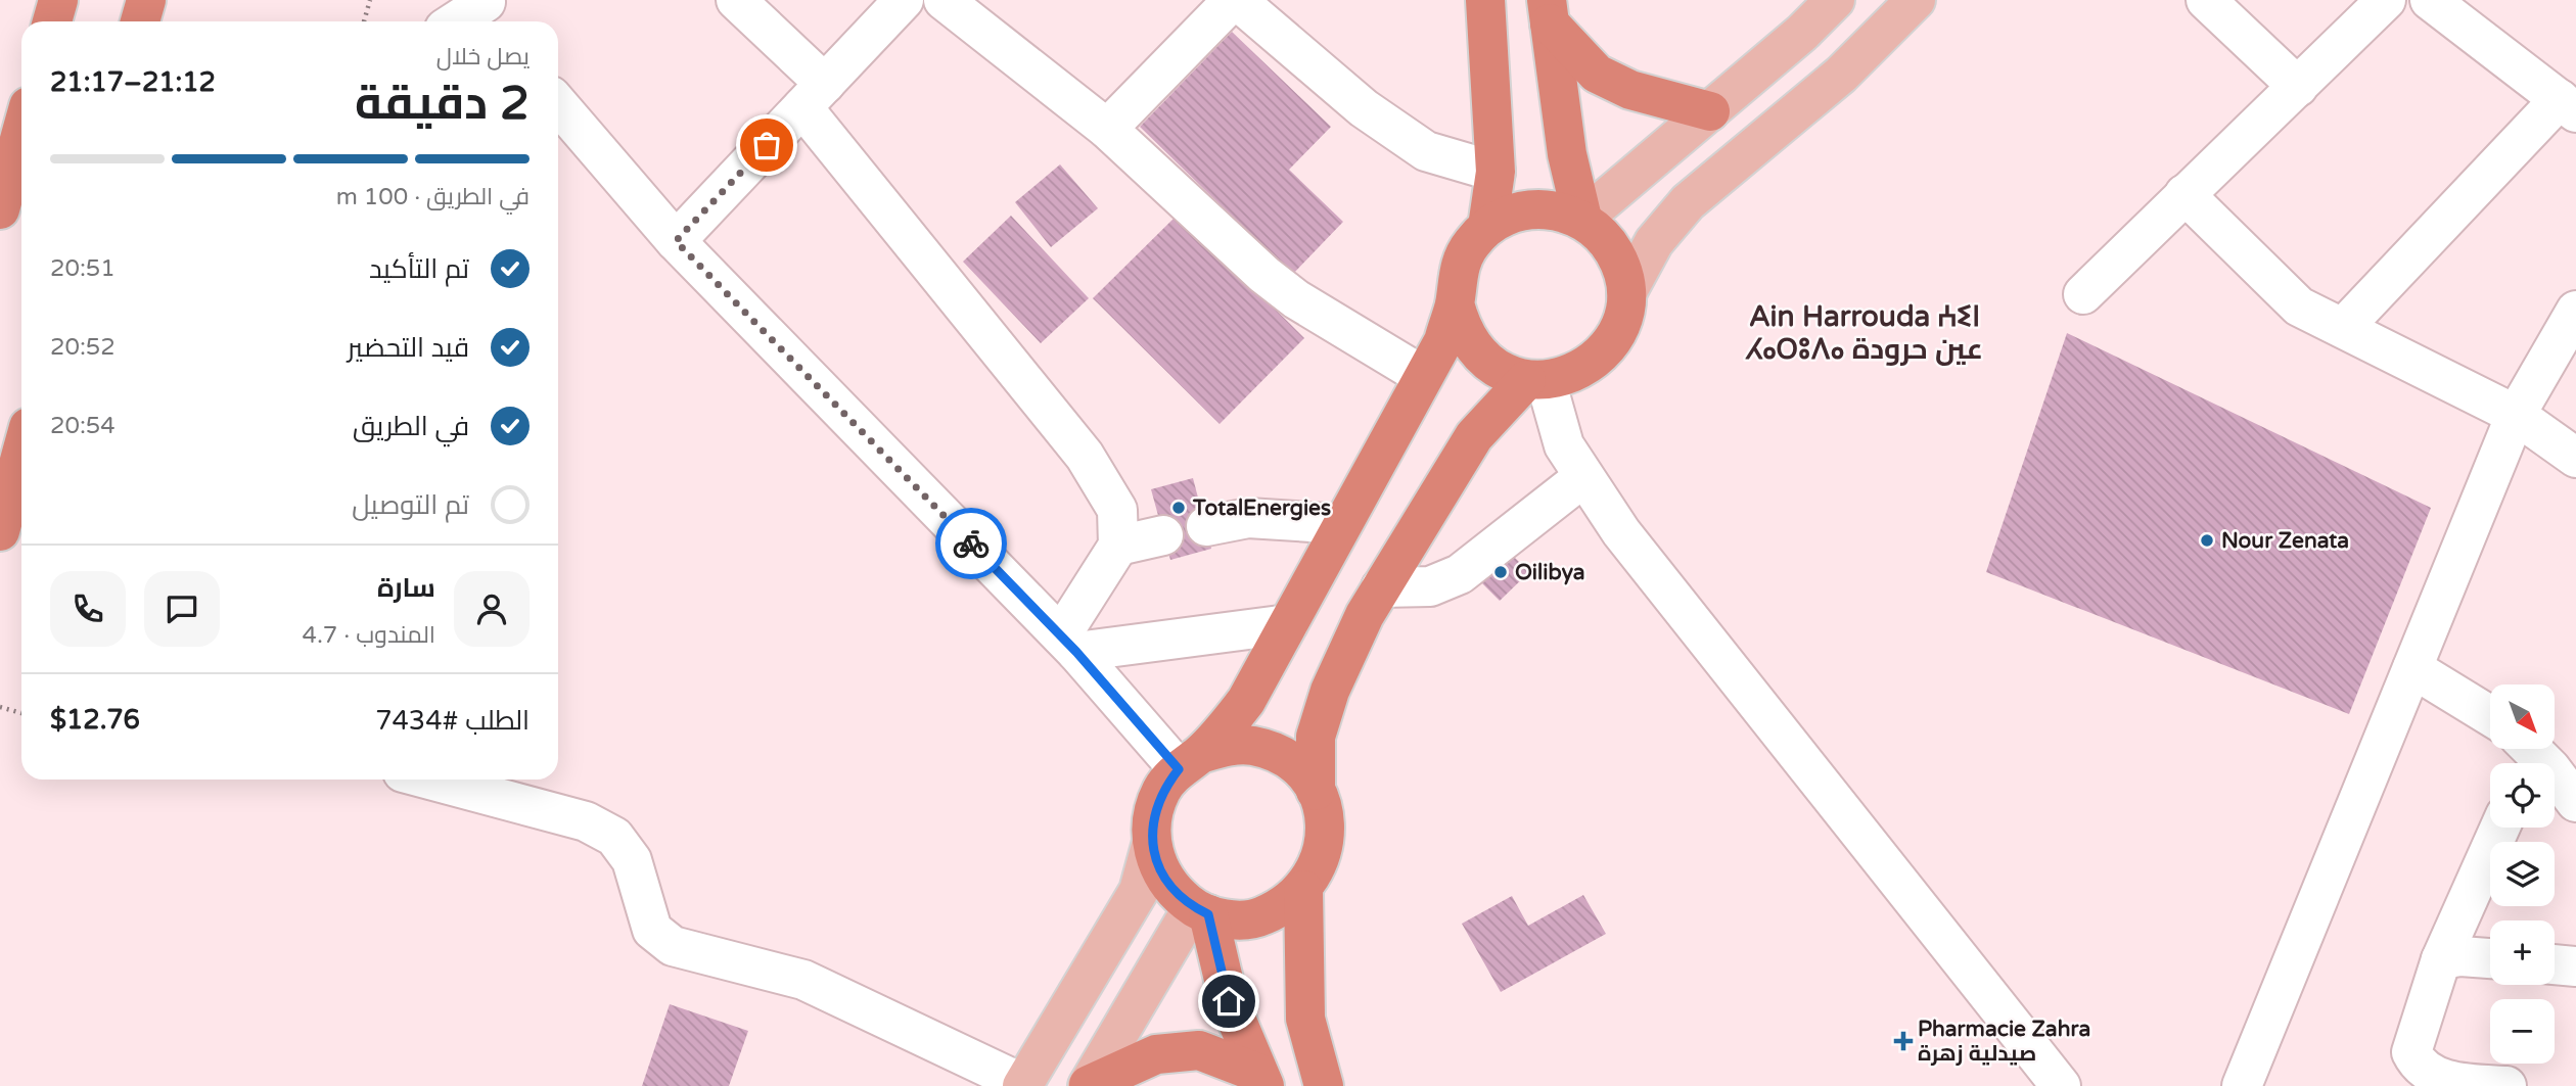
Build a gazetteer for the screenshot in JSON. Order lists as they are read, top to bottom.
{
  "districts": ["Ain Harrouda ⵄⵉⵏ ⵃⴰⵔⵓⴷⴰ عين حرودة"],
  "places": {
    "other": ["TotalEnergies", "Nour Zenata", "Oilibya"],
    "health": ["Pharmacie Zahra صيدلية زهرة"]
  },
  "north": "bottom right",
  "page": {
    "heading": ["2 دقيقة", "يصل خلال", "21:12–21:17"],
    "panel": [
      "سارة",
      "المندوب · 4.7",
      "الطلب #7434",
      "$12.76"
    ],
    "bar": "في الطريق · 100 m",
    "list": [
      ["تم التأكيد", "20:51"],
      ["قيد التحضير", "20:52"],
      ["في الطريق", "20:54"],
      "تم التوصيل"
    ],
    "map_buttons": ["+", "−"]
  }
}
